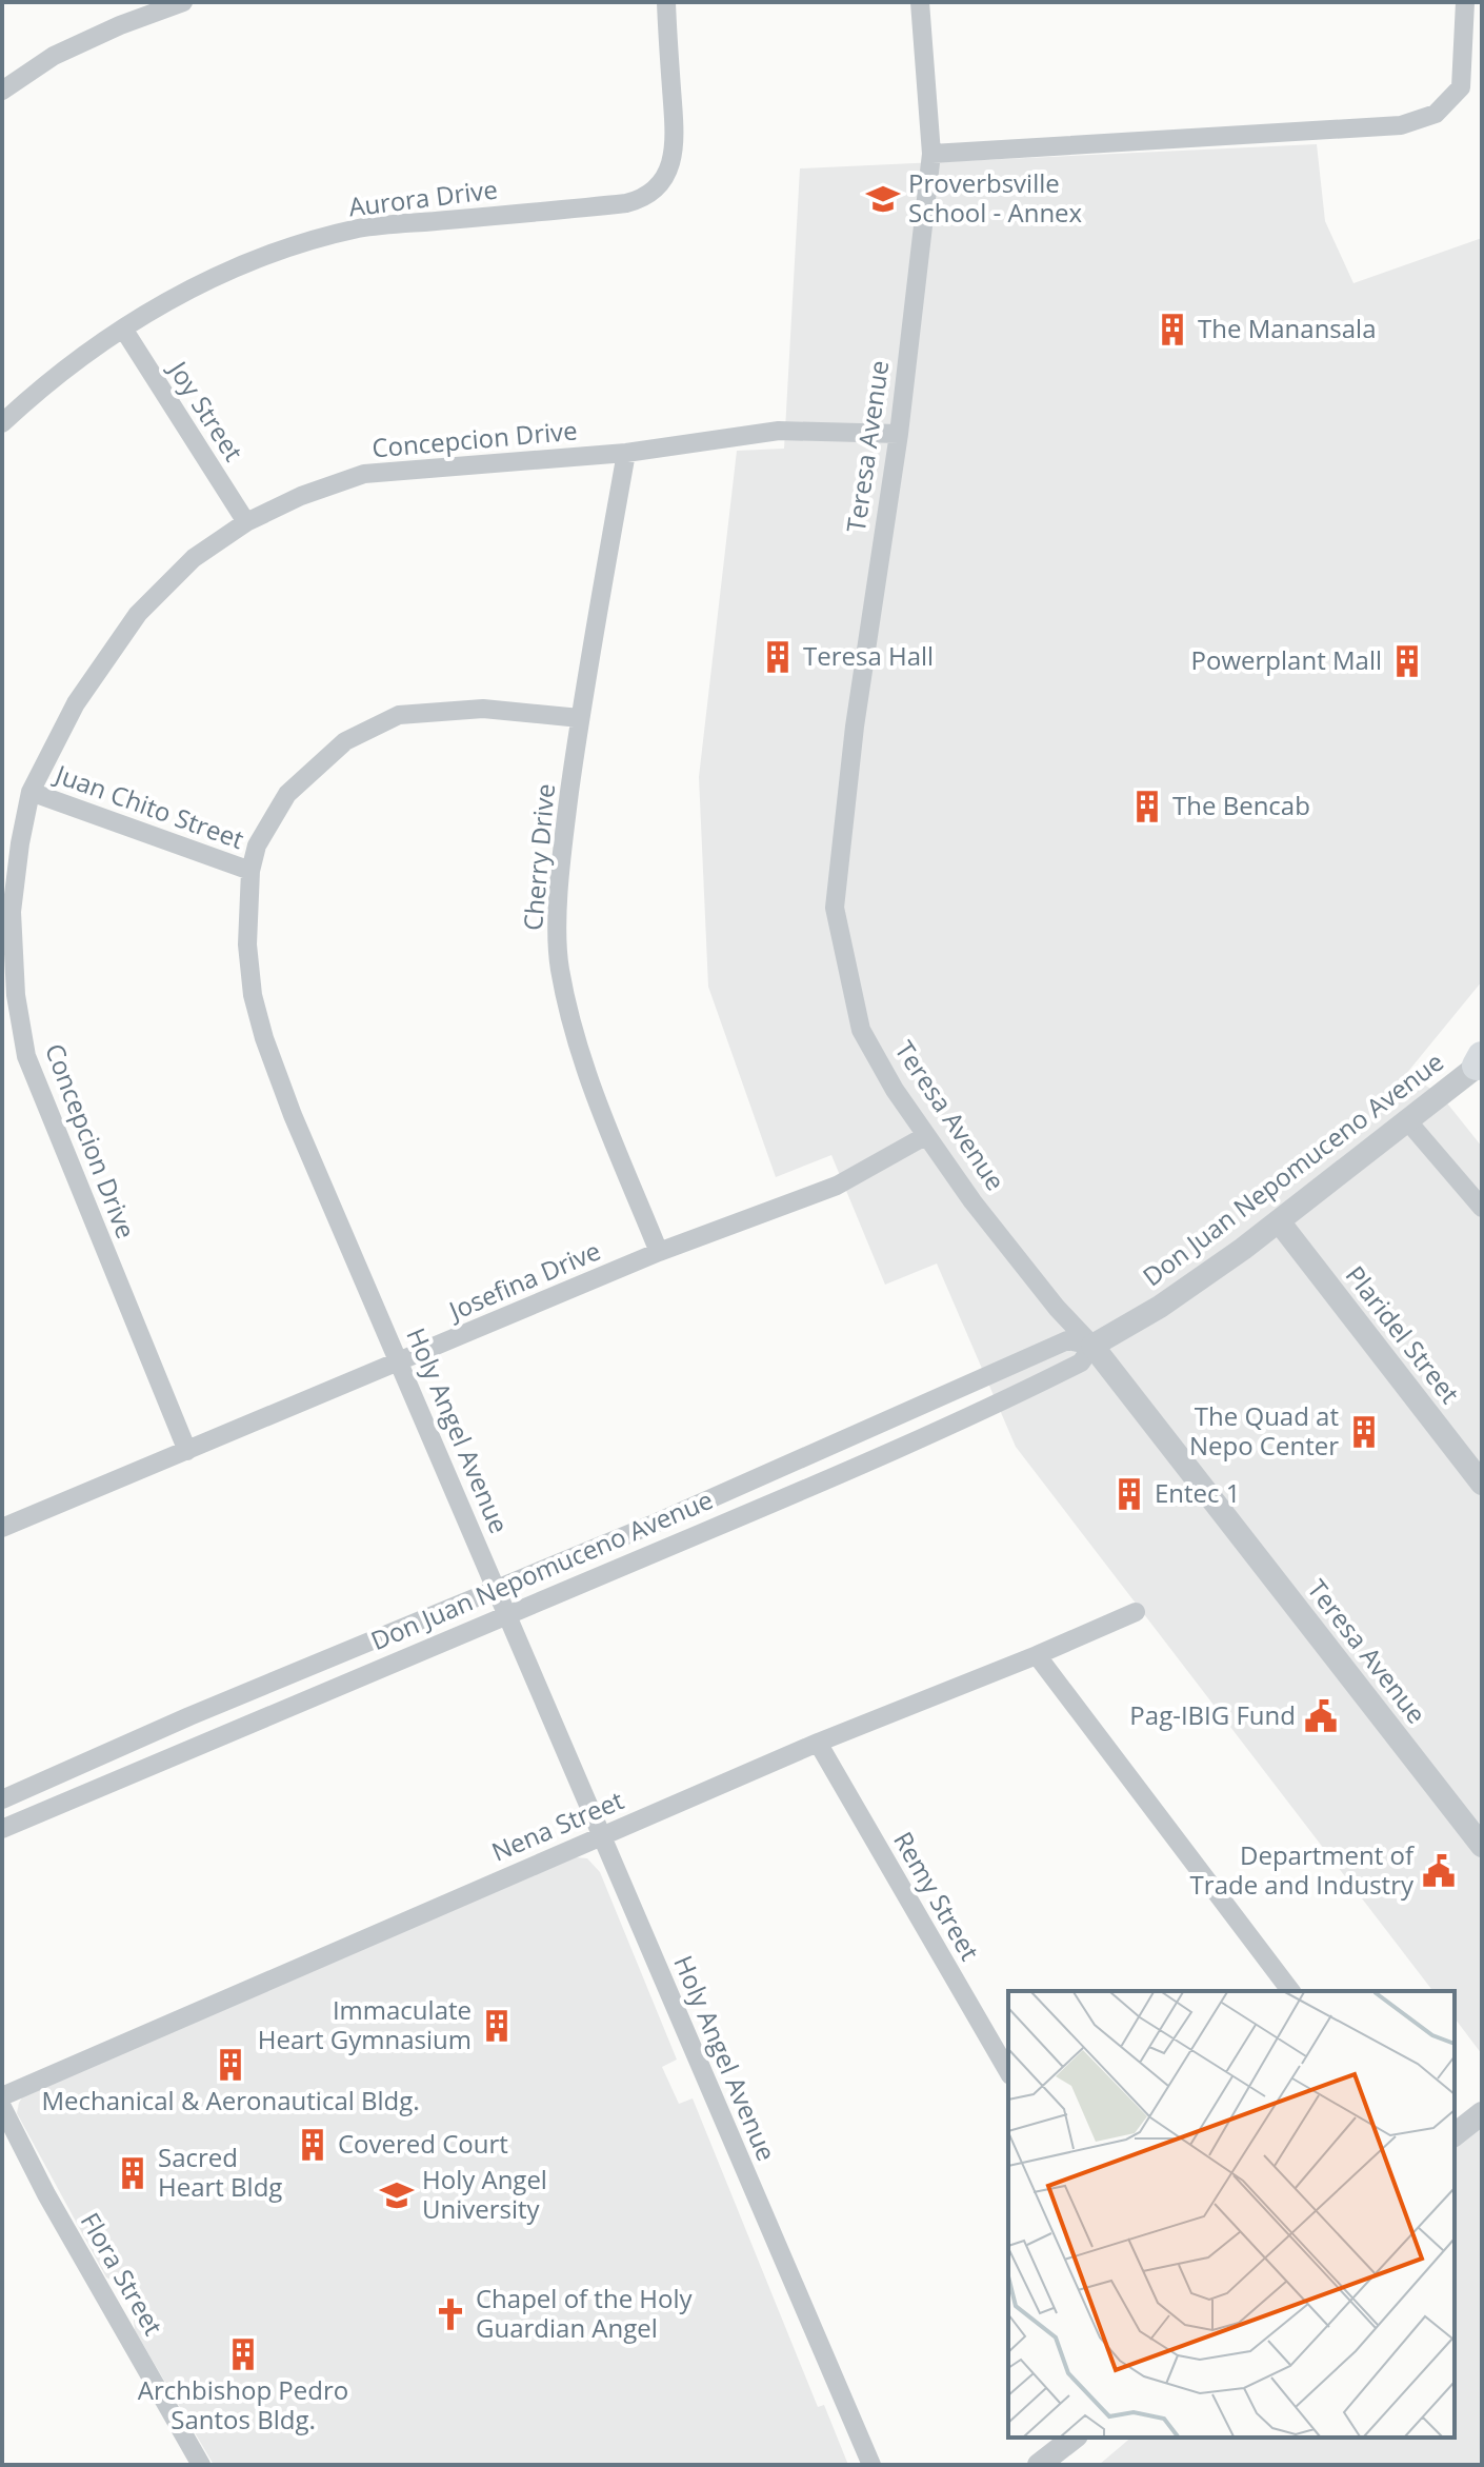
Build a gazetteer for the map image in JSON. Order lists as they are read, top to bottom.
{
  "streets": {
    "street": [
      "Aurora Drive",
      "Joy Street",
      "Concepcion Drive",
      "Teresa Avenue",
      "Juan Chito Street",
      "Cherry Drive",
      "Don Juan Nepomuceno Avenue",
      "Josefina Drive",
      "Plaridel Street",
      "Holy Angel Avenue",
      "Nena Street",
      "Remy Street",
      "Flora Street"
    ]
  },
  "crossings": [
    ["Aurora Drive", "Joy Street"],
    ["Joy Street", "Concepcion Drive"],
    ["Concepcion Drive", "Teresa Avenue"],
    ["Concepcion Drive", "Juan Chito Street"],
    ["Concepcion Drive", "Cherry Drive"],
    ["Concepcion Drive", "Josefina Drive"],
    ["Teresa Avenue", "Don Juan Nepomuceno Avenue"],
    ["Teresa Avenue", "Josefina Drive"],
    ["Juan Chito Street", "Holy Angel Avenue"],
    ["Cherry Drive", "Josefina Drive"],
    ["Cherry Drive", "Holy Angel Avenue"],
    ["Don Juan Nepomuceno Avenue", "Plaridel Street"],
    ["Don Juan Nepomuceno Avenue", "Holy Angel Avenue"],
    ["Josefina Drive", "Holy Angel Avenue"],
    ["Holy Angel Avenue", "Nena Street"],
    ["Nena Street", "Remy Street"]
  ],
  "places": {
    "school or university": ["Proverbsville School - Annex", "Holy Angel University"],
    "building": [
      "The Manansala",
      "Teresa Hall",
      "Powerplant Mall",
      "The Bencab",
      "The Quad at Nepo Center",
      "Entec 1",
      "Immaculate Heart Gymnasium",
      "Mechanical & Aeronautical Bldg.",
      "Covered Court",
      "Sacred Heart Bldg",
      "Archbishop Pedro Santos Bldg."
    ],
    "public building": ["Pag-IBIG Fund", "Department of Trade and Industry"],
    "church": ["Chapel of the Holy Guardian Angel"]
  }
}
